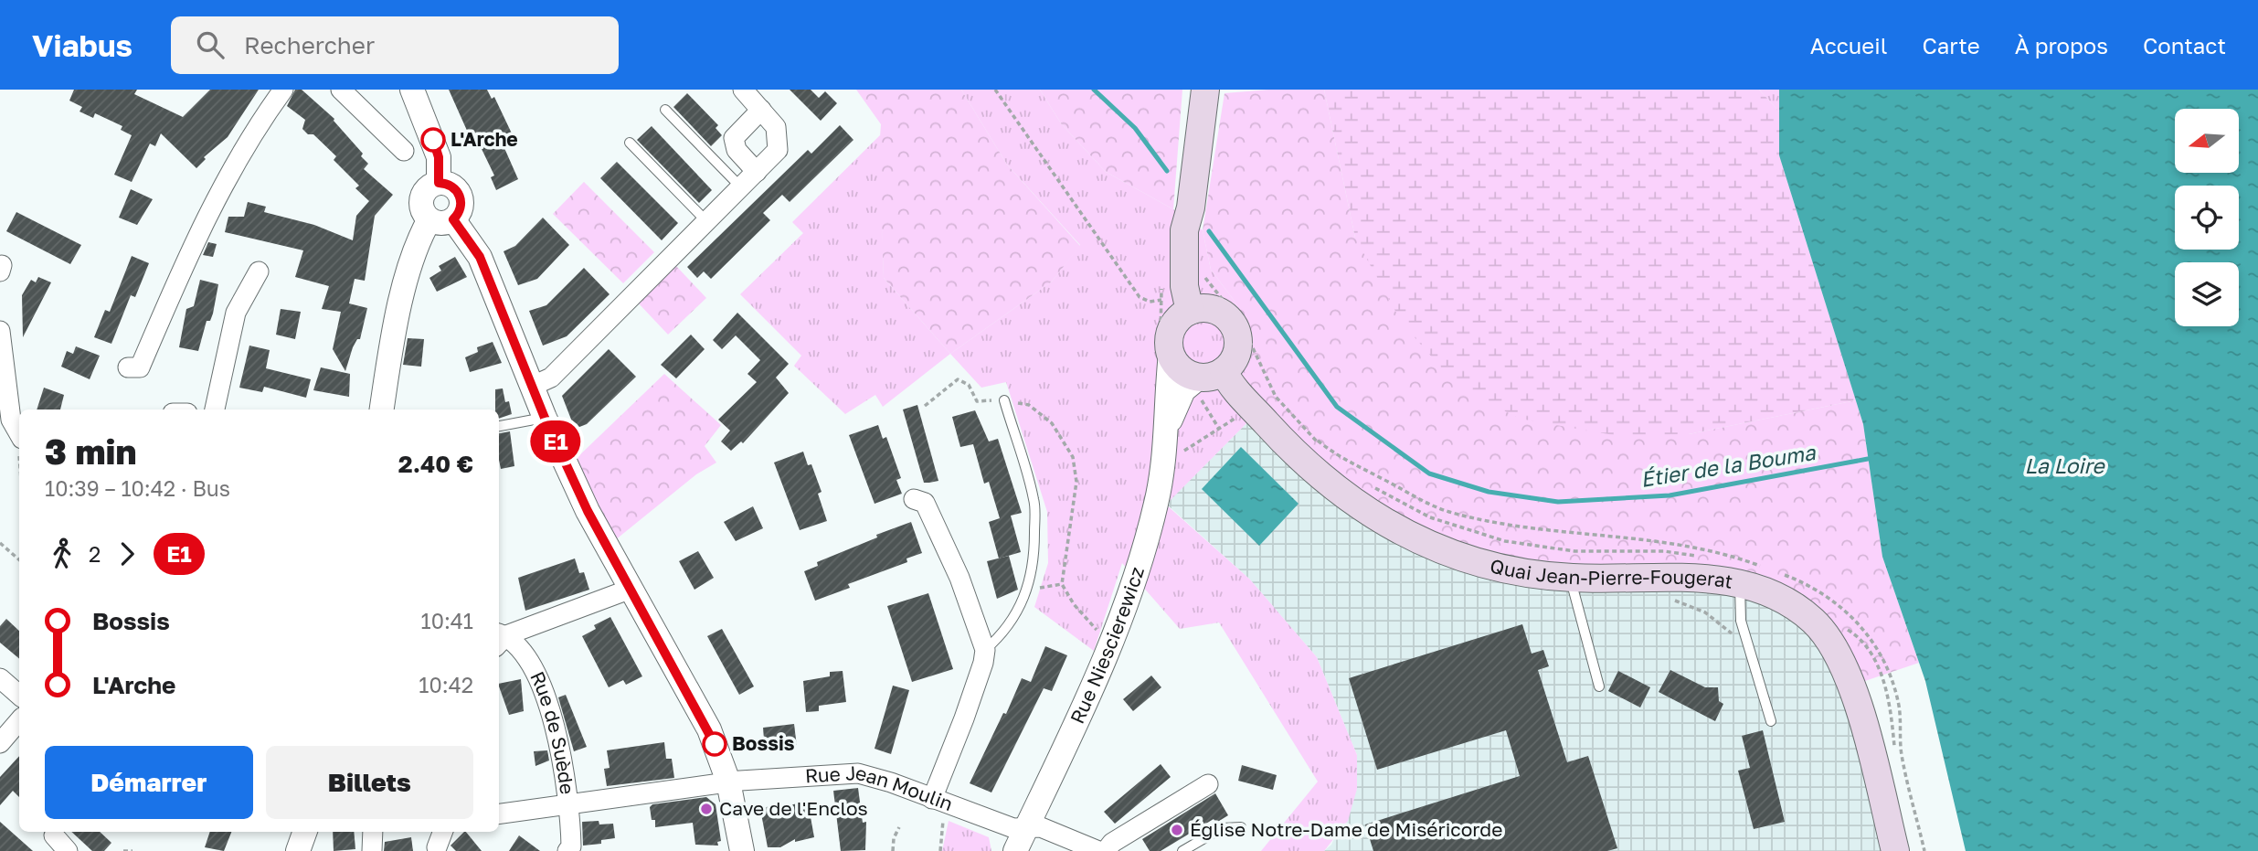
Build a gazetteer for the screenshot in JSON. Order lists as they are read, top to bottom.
{
  "streets": {
    "main road": ["Quai Jean-Pierre-Fougerat"],
    "street": ["Rue Niescierewicz", "Rue de Suède", "Rue Jean Moulin"]
  },
  "crossings": [
    ["Quai Jean-Pierre-Fougerat", "Rue Niescierewicz"],
    ["Rue Niescierewicz", "Rue Jean Moulin"],
    ["Rue de Suède", "Rue Jean Moulin"]
  ],
  "water": ["Étier de la Bouma", "La Loire"],
  "places": [
    "L'Arche",
    "Bossis",
    "Cave de l'Enclos",
    "Église Notre-Dame de Miséricorde"
  ],
  "lines": ["bus line E1"],
  "north": "left",
  "page": {
    "header": "Viabus",
    "search": "Rechercher",
    "nav": [
      "Accueil",
      "Carte",
      "À propos",
      "Contact"
    ],
    "on_map": "E1",
    "heading": ["3 min", "10:39 – 10:42 · Bus", "2.40 €"],
    "legs": ["2", "E1"],
    "list": [
      {
        "name": "Bossis",
        "value": "10:41"
      },
      {
        "name": "L'Arche",
        "value": "10:42"
      }
    ],
    "buttons": ["Démarrer", "Billets"]
  }
}
